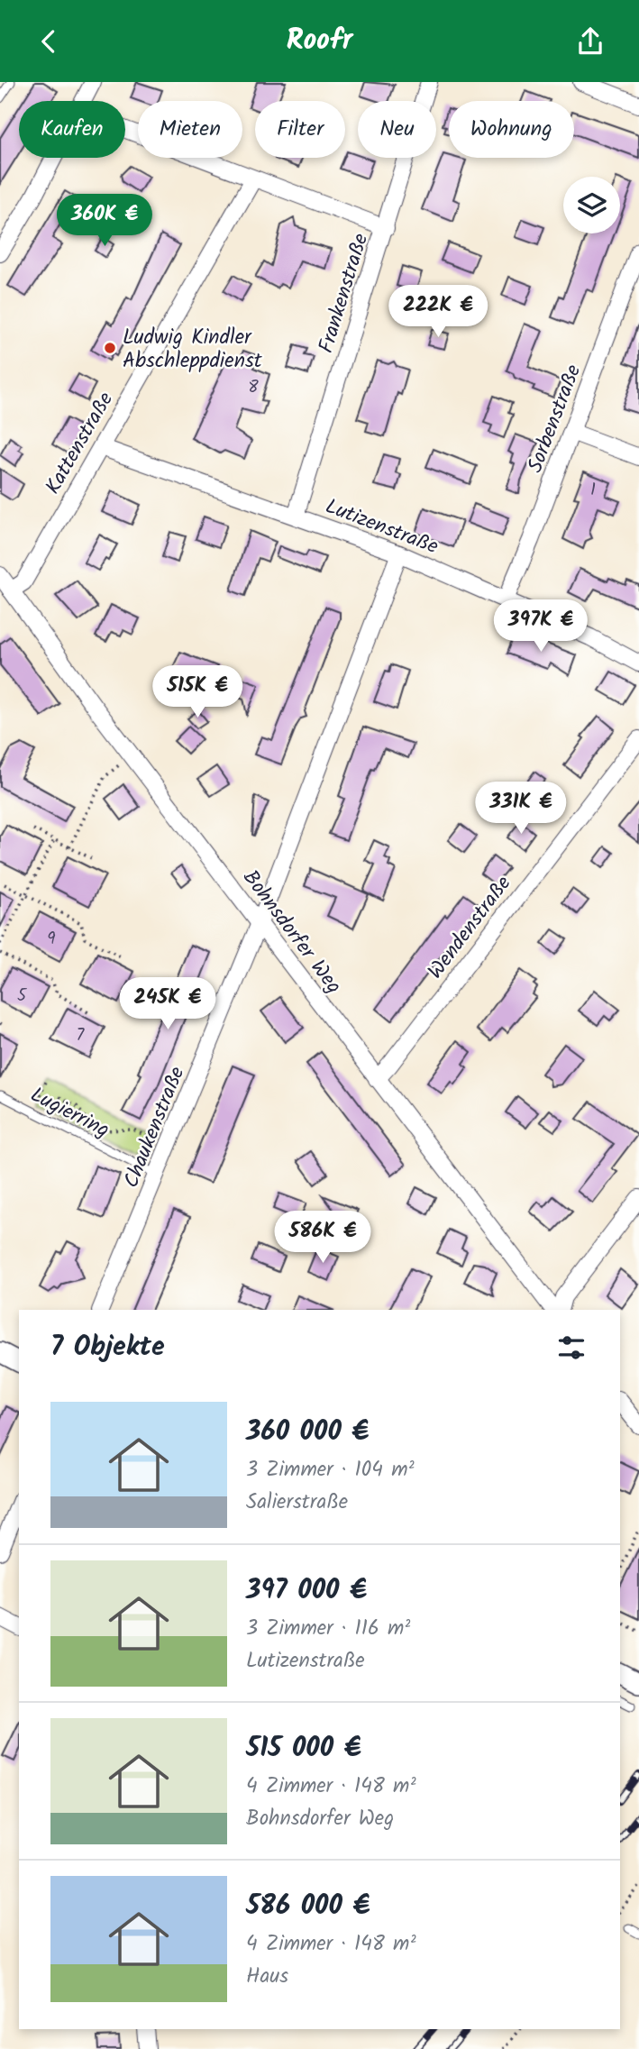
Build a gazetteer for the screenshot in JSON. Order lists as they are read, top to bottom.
{
  "streets": {
    "street": [
      "Frankenstraße",
      "Sorbenstraße",
      "Kattenstraße",
      "Lutizenstraße",
      "Wendenstraße",
      "Bohnsdorfer Weg",
      "Chaukenstraße"
    ],
    "lane": ["Lugierring"]
  },
  "crossings": [
    ["Frankenstraße", "Lutizenstraße"],
    ["Sorbenstraße", "Lutizenstraße"],
    ["Kattenstraße", "Lutizenstraße"],
    ["Kattenstraße", "Bohnsdorfer Weg"],
    ["Wendenstraße", "Bohnsdorfer Weg"],
    ["Bohnsdorfer Weg", "Chaukenstraße"],
    ["Lugierring", "Chaukenstraße"]
  ],
  "places": ["Ludwig Kindler Abschleppdienst"],
  "house_numbers": [
    "8",
    "1",
    "9",
    "5",
    "7"
  ],
  "page": {
    "header": "Roofr",
    "chip": [
      "Kaufen",
      "Mieten",
      "Filter",
      "Neu",
      "Wohnung"
    ],
    "price": [
      "360K €",
      "222K €",
      "397K €",
      "515K €",
      "331K €",
      "245K €",
      "586K €"
    ],
    "heading": "7 Objekte",
    "list": [
      {
        "name": "360 000 €",
        "note": "3 Zimmer · 104 m² · Salierstraße"
      },
      {
        "name": "397 000 €",
        "note": "3 Zimmer · 116 m² · Lutizenstraße"
      },
      {
        "name": "515 000 €",
        "note": "4 Zimmer · 148 m² · Bohnsdorfer Weg"
      },
      {
        "name": "586 000 €",
        "note": "4 Zimmer · 148 m² · Haus"
      }
    ]
  }
}
